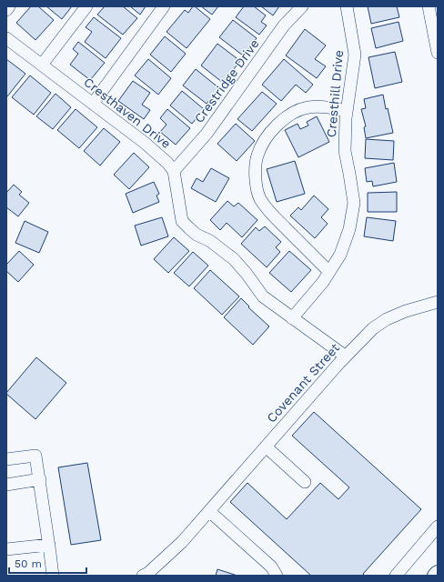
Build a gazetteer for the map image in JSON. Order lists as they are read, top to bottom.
{
  "streets": {
    "street": [
      "Crestridge Drive",
      "Cresthill Drive",
      "Cresthaven Drive",
      "Covenant Street"
    ]
  },
  "crossings": [
    ["Crestridge Drive", "Cresthaven Drive"]
  ],
  "scale_bar": "50 m"
}
